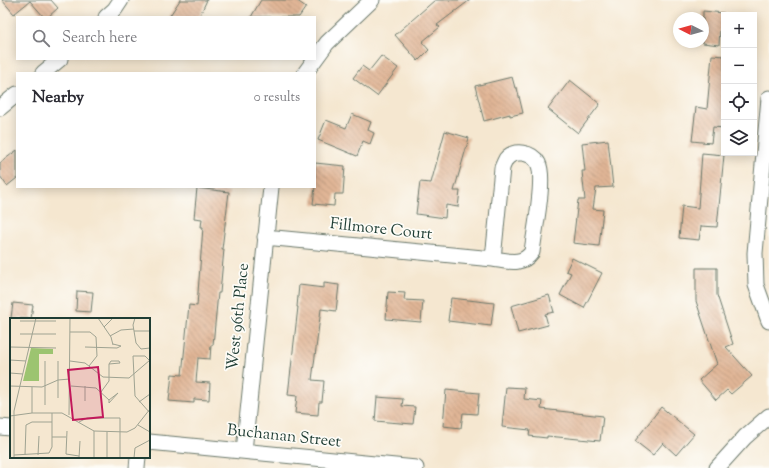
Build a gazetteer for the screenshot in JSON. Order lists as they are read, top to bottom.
{
  "streets": {
    "street": ["Fillmore Court", "West 96th Place", "Buchanan Street"]
  },
  "crossings": [
    ["Fillmore Court", "West 96th Place"],
    ["West 96th Place", "Buchanan Street"]
  ],
  "north": "left",
  "page": {
    "map_buttons": ["+", "−"],
    "search": "Search here",
    "heading": ["Nearby", "0 results"]
  }
}
